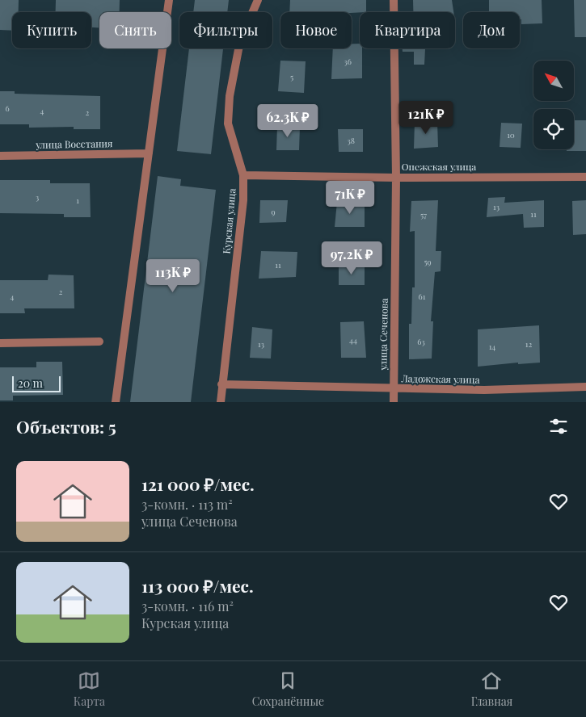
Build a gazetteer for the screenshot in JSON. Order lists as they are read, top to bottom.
{
  "streets": {
    "street": [
      "улица Восстания",
      "Онежская улица",
      "Курская улица",
      "улица Сеченова",
      "Ладожская улица"
    ]
  },
  "crossings": [
    ["Онежская улица", "Курская улица"],
    ["Онежская улица", "улица Сеченова"],
    ["Курская улица", "Ладожская улица"],
    ["улица Сеченова", "Ладожская улица"]
  ],
  "house_numbers": [
    "36",
    "5",
    "6",
    "4",
    "2",
    "10",
    "38",
    "3",
    "1",
    "13",
    "9",
    "11",
    "57",
    "59",
    "11",
    "2",
    "4",
    "61",
    "44",
    "63",
    "13",
    "12",
    "14"
  ],
  "scale_bar": "20 m",
  "north": "top left",
  "page": {
    "chip": [
      "Купить",
      "Снять",
      "Фильтры",
      "Новое",
      "Квартира",
      "Дом"
    ],
    "price": [
      "121K ₽",
      "62.3K ₽",
      "71K ₽",
      "97.2K ₽",
      "113K ₽"
    ],
    "scale": "20 m",
    "heading": "Объектов: 5",
    "list": [
      {
        "name": "121 000 ₽/мес.",
        "note": "3-комн. · 113 m² · улица Сеченова"
      },
      {
        "name": "113 000 ₽/мес.",
        "note": "3-комн. · 116 m² · Курская улица"
      }
    ],
    "tabs": ["Карта", "Сохранённые", "Главная"]
  }
}
